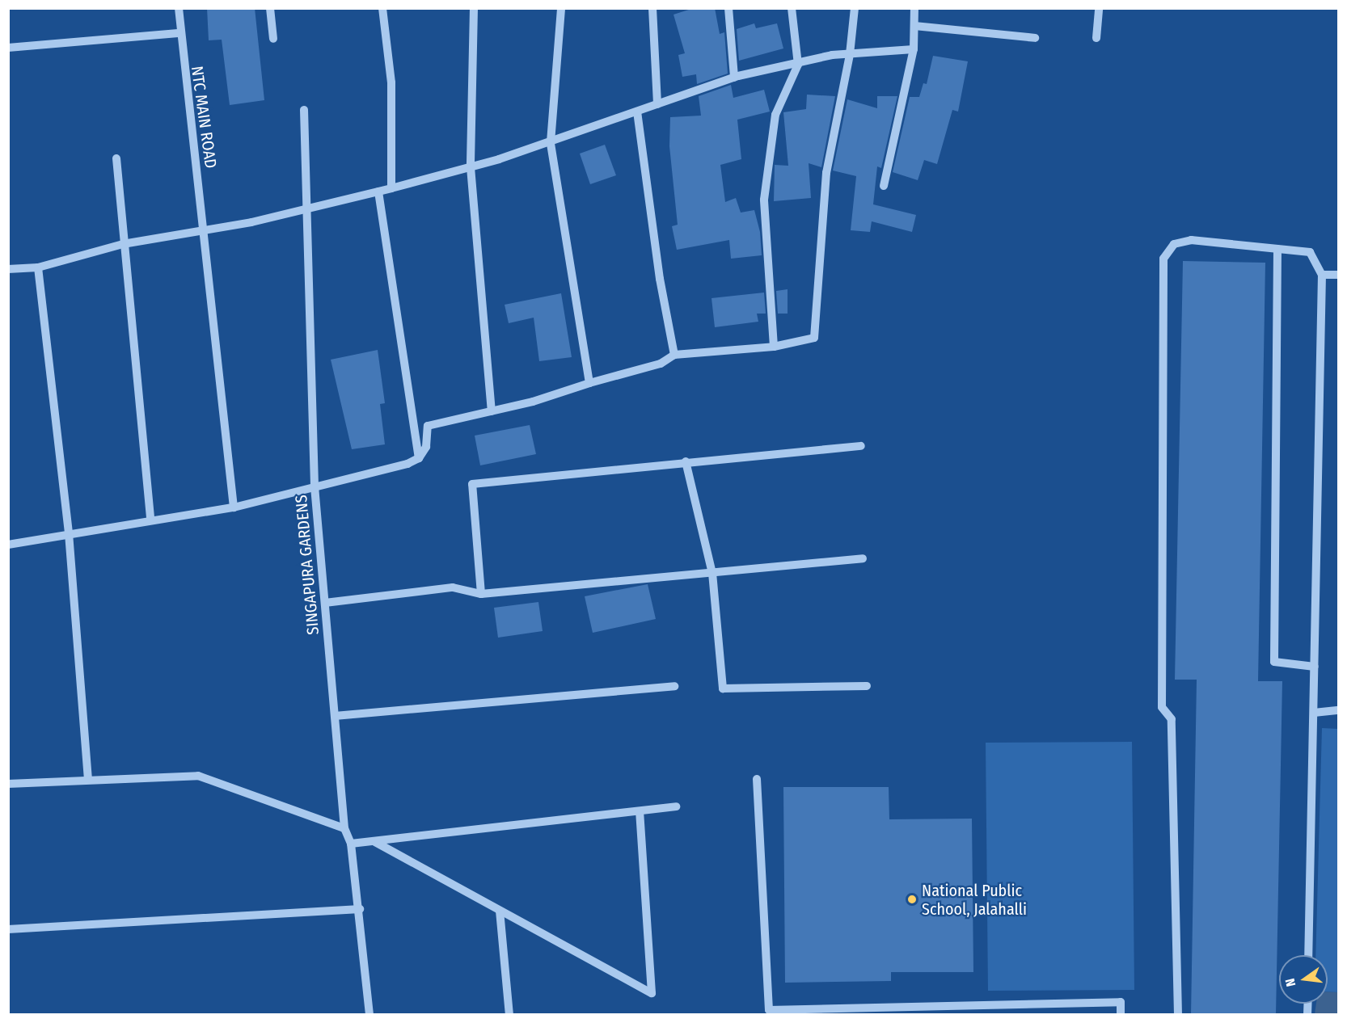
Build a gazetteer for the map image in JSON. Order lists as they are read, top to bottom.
{
  "streets": {
    "street": ["NTC MAIN ROAD", "SINGAPURA GARDENS"]
  },
  "places": ["National Public School, Jalahalli"],
  "north": "left"
}
